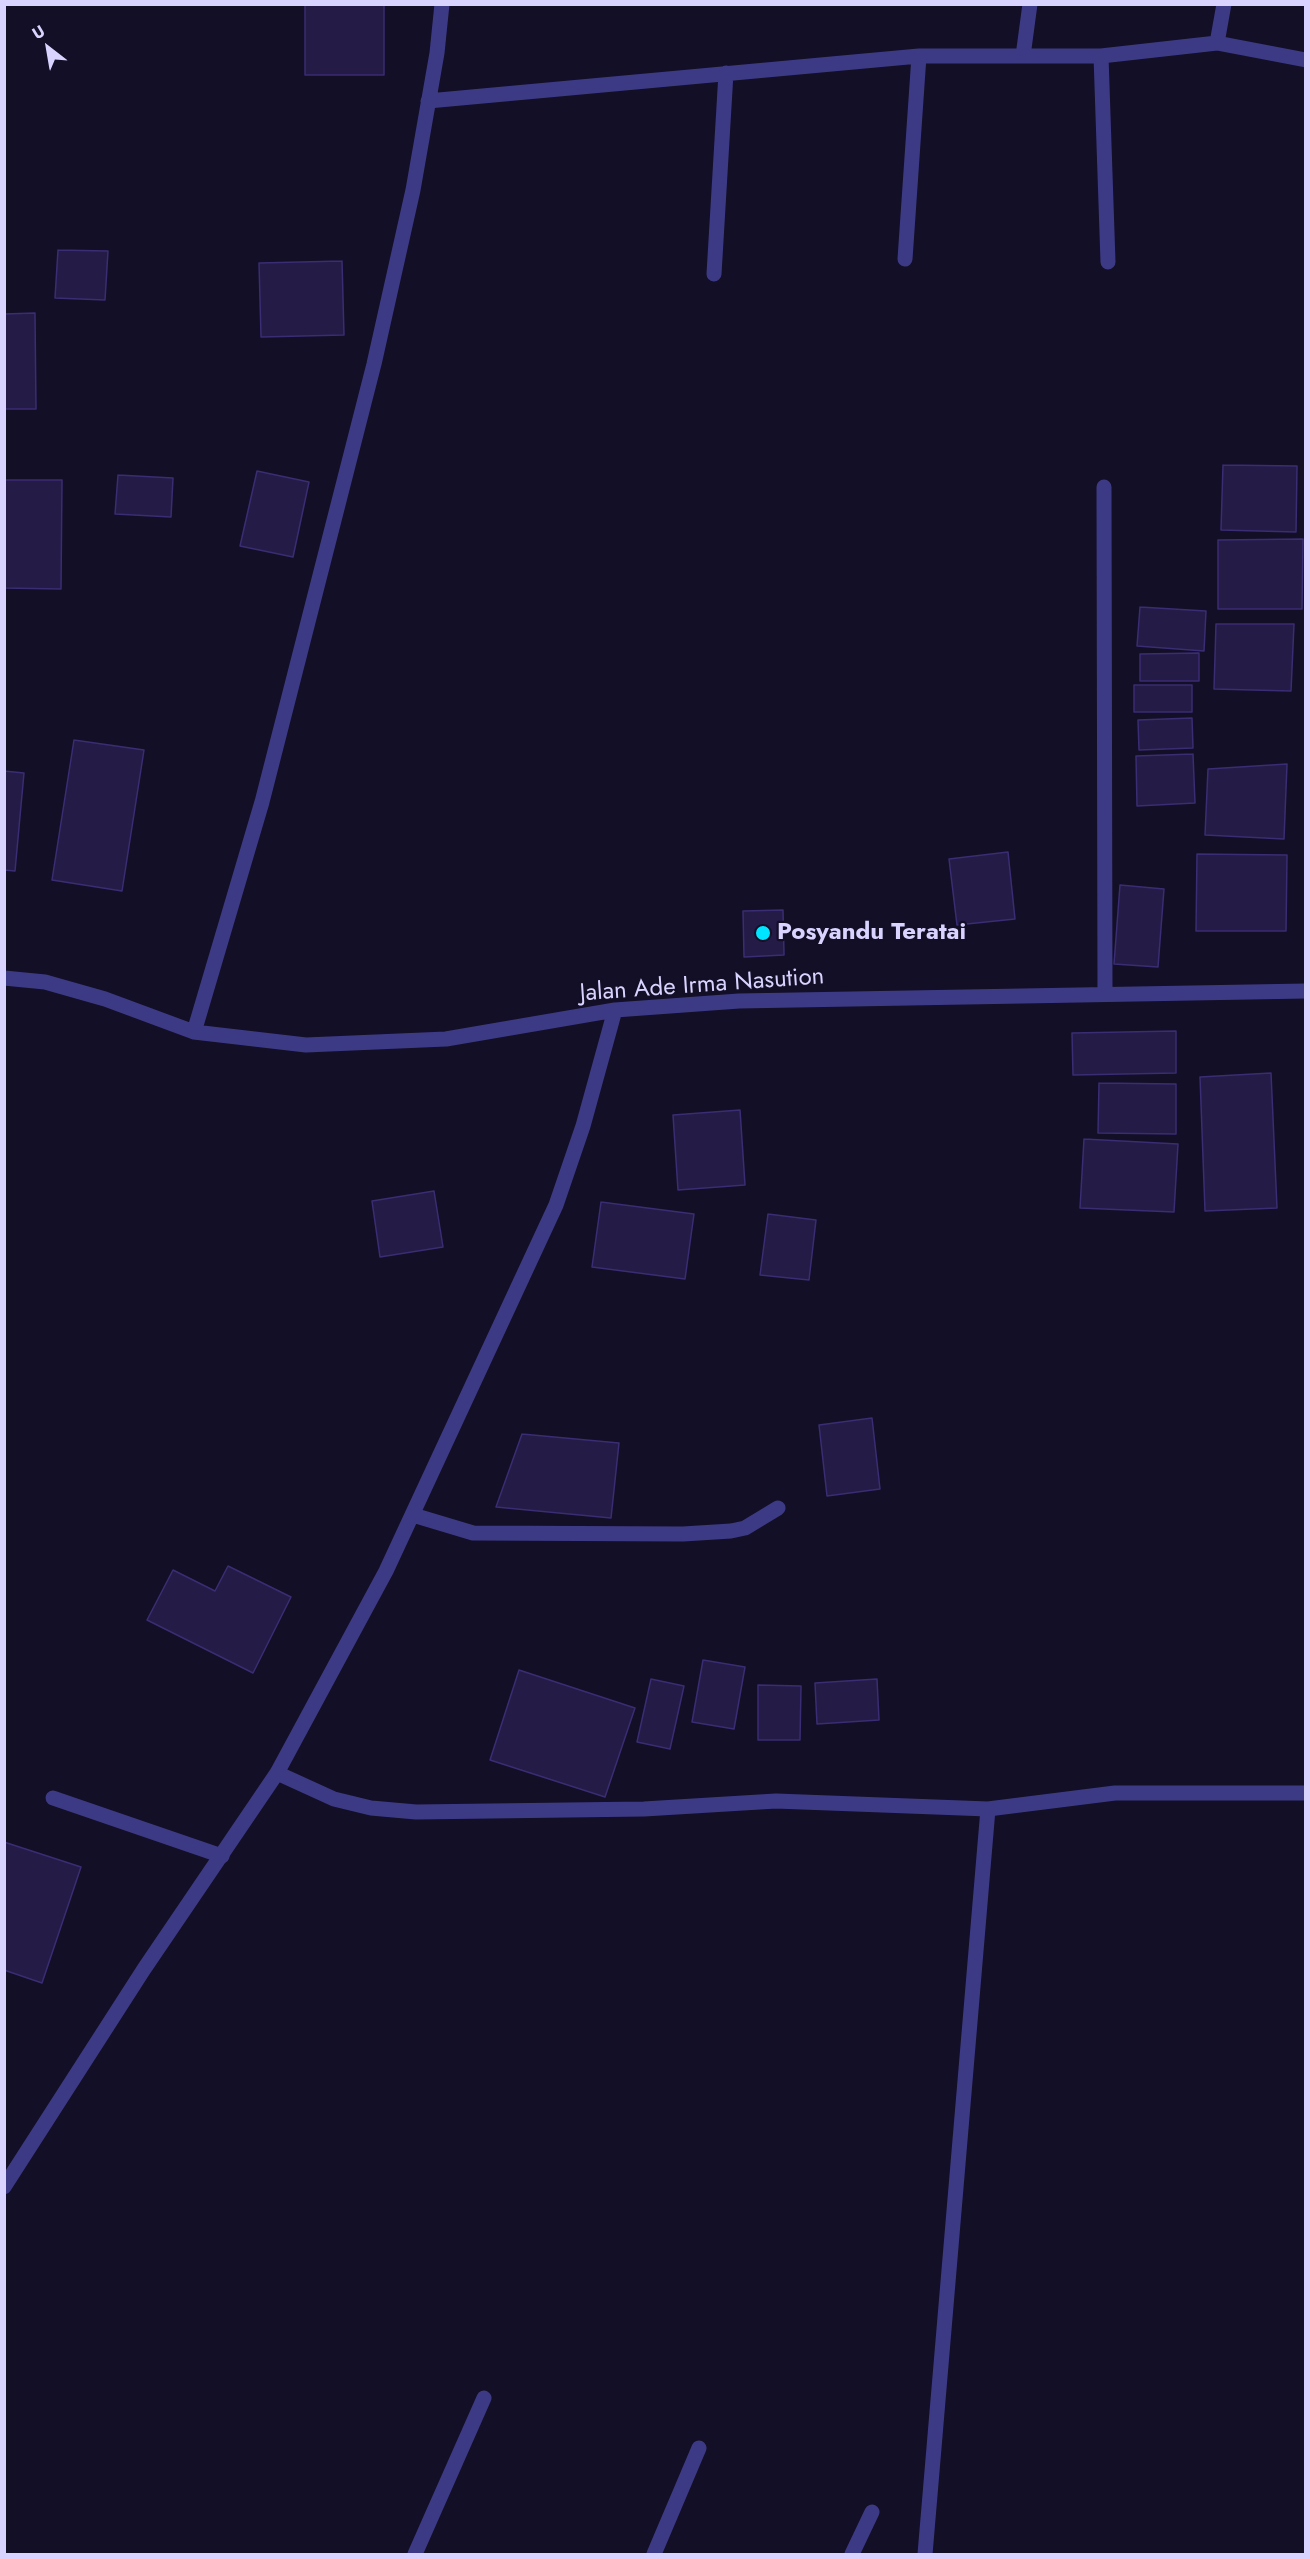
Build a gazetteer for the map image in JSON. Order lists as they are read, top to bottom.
{
  "streets": {
    "street": ["Jalan Ade Irma Nasution"]
  },
  "places": ["Posyandu Teratai"],
  "north": "top left"
}
